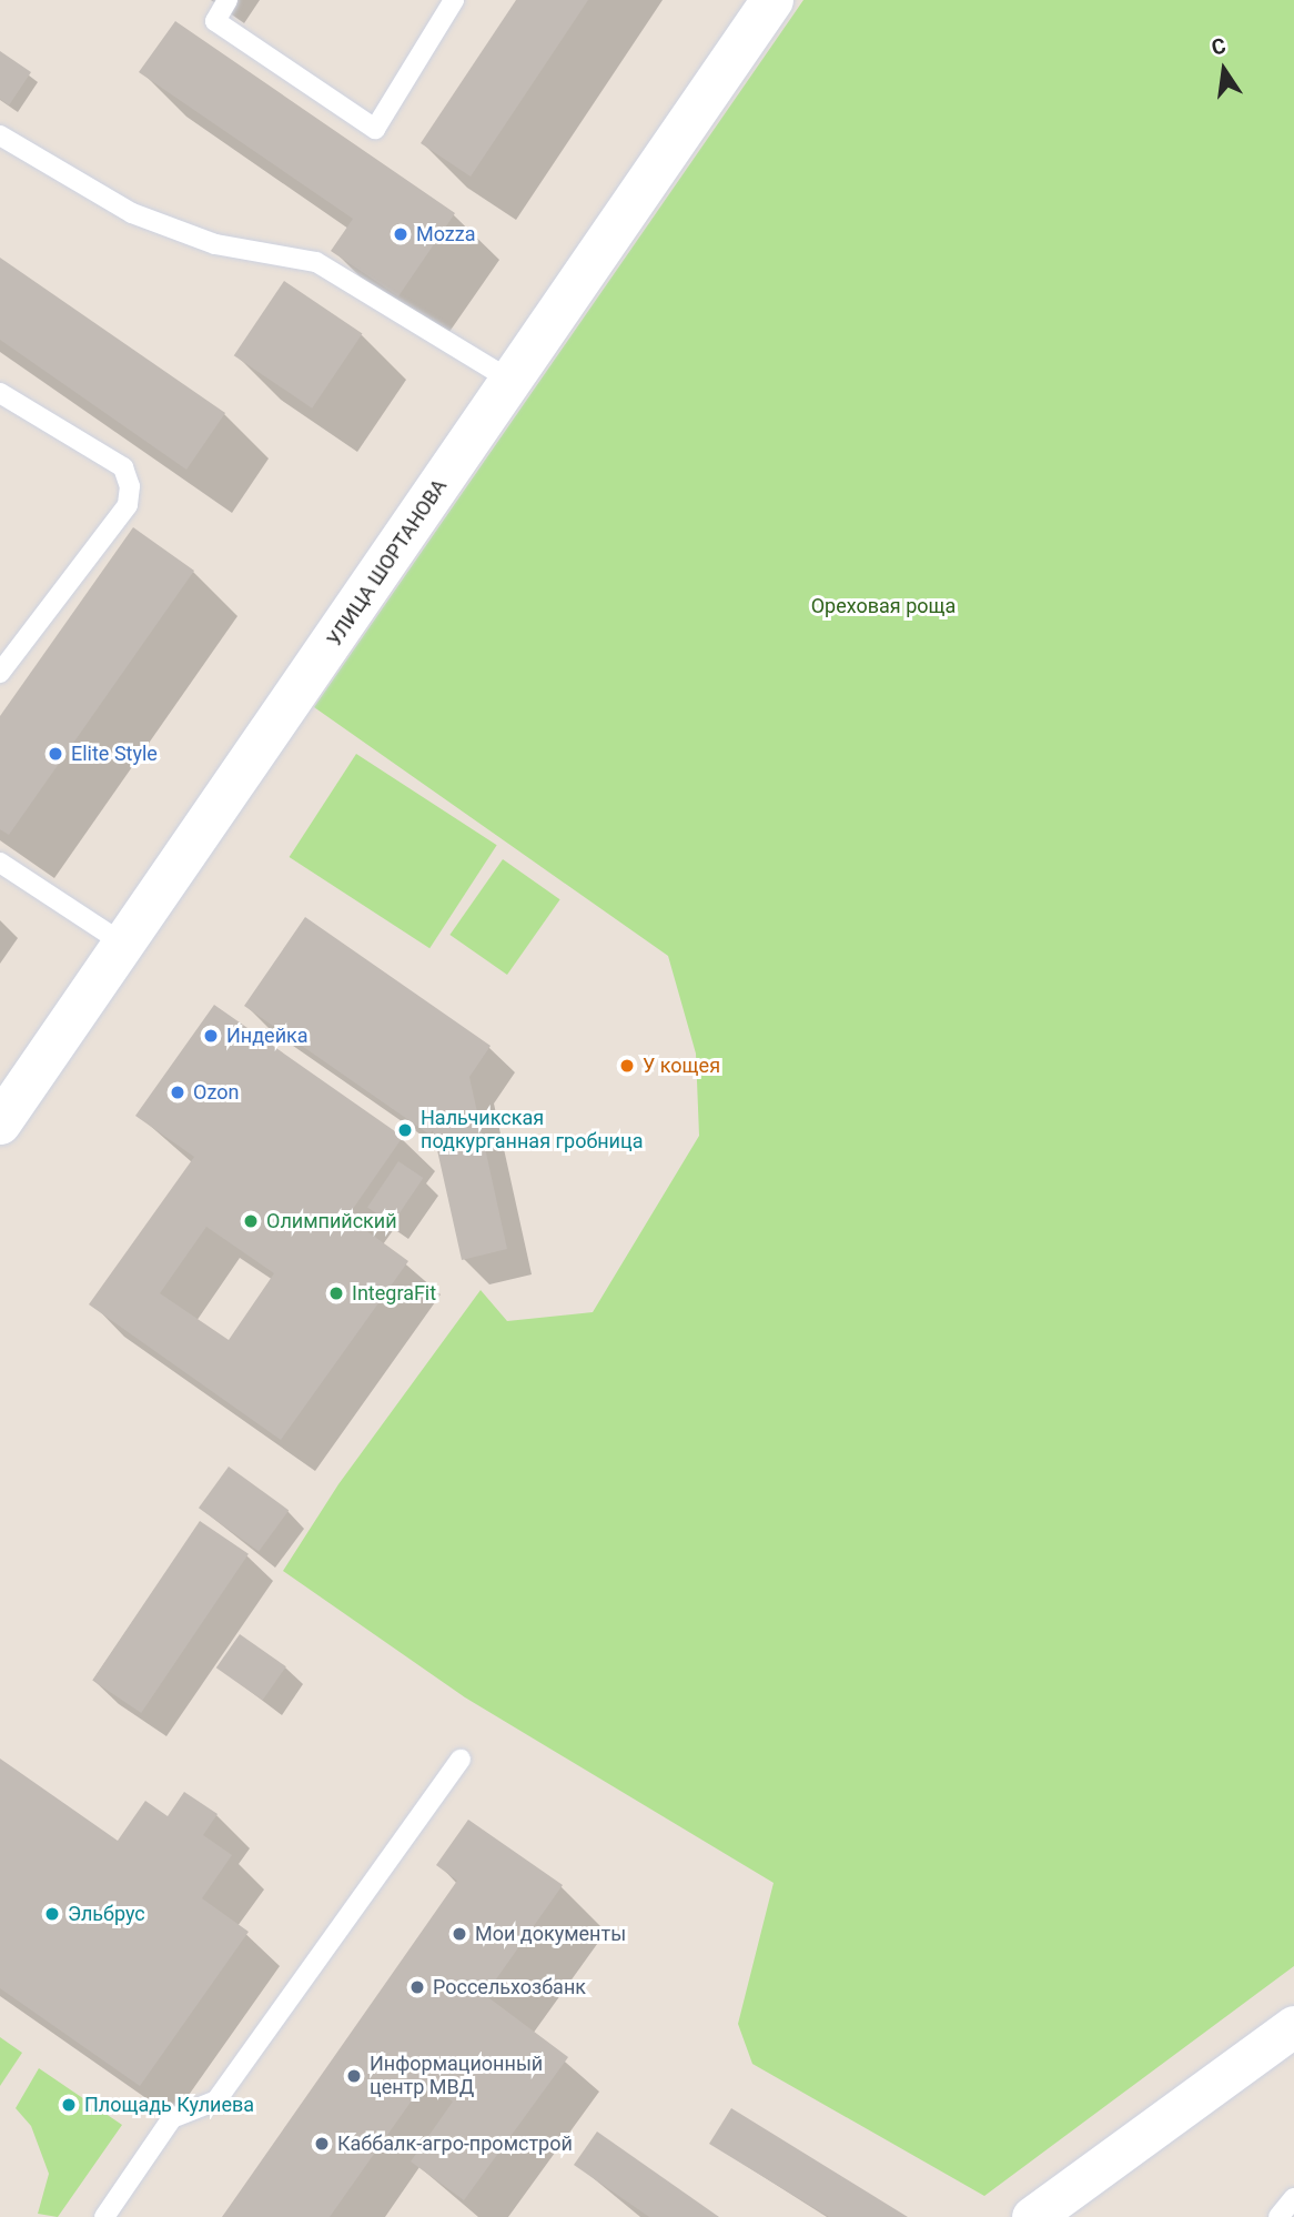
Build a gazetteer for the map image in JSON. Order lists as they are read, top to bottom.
{
  "streets": {
    "street": ["УЛИЦА ШОРТАНОВА"]
  },
  "parks": ["Ореховая роща"],
  "places": [
    "Mozza",
    "Elite Style",
    "Индейка",
    "У кощея",
    "Ozon",
    "Нальчикская подкурганная гробница",
    "Олимпийский",
    "IntegraFit",
    "Эльбрус",
    "Мои документы",
    "Россельхозбанк",
    "Информационный центр МВД",
    "Площадь Кулиева",
    "Каббалк-агро-промстрой"
  ],
  "north": "top"
}
